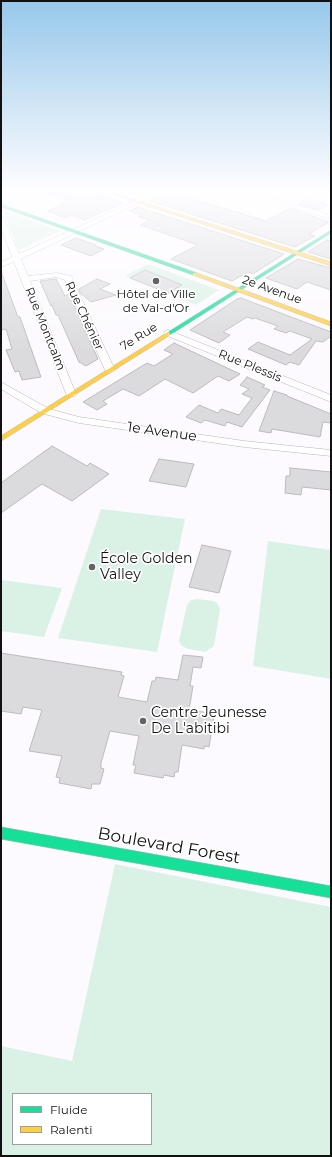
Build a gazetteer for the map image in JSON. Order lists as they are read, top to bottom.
{
  "streets": {
    "street": [
      "2e Avenue",
      "Rue Chénier",
      "Rue Montcalm",
      "7e Rue",
      "Rue Plessis",
      "1e Avenue",
      "Boulevard Forest"
    ]
  },
  "crossings": [
    ["2e Avenue", "7e Rue"],
    ["Rue Chénier", "Rue Montcalm"],
    ["Rue Chénier", "7e Rue"],
    ["Rue Montcalm", "7e Rue"],
    ["7e Rue", "Rue Plessis"],
    ["7e Rue", "1e Avenue"]
  ],
  "places": ["Hôtel de Ville de Val-d'Or", "École Golden Valley", "Centre Jeunesse De L'abitibi"],
  "legend": ["Fluide", "Ralenti"]
}
